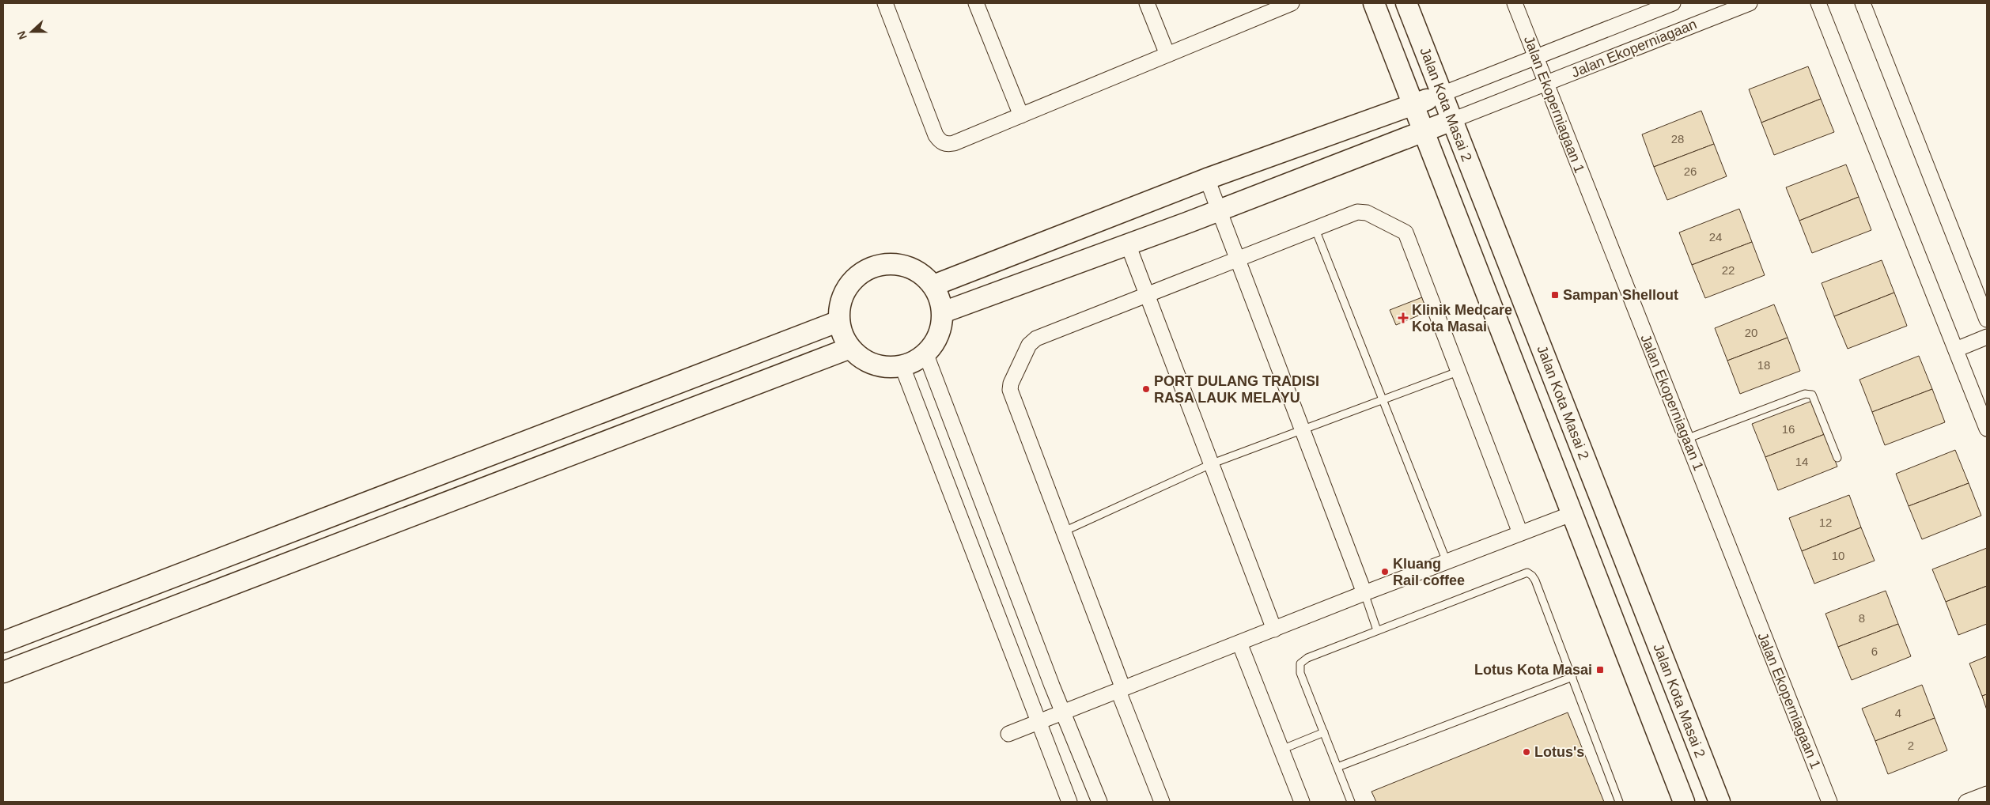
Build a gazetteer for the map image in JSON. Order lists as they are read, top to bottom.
{
  "streets": {
    "street": ["Jalan Ekoperniagaan", "Jalan Kota Masai 2", "Jalan Ekoperniagaan 1"]
  },
  "crossings": [
    ["Jalan Ekoperniagaan", "Jalan Kota Masai 2"],
    ["Jalan Ekoperniagaan", "Jalan Ekoperniagaan 1"]
  ],
  "places": {
    "transit": ["Sampan Shellout", "Lotus Kota Masai"],
    "health": ["Klinik Medcare Kota Masai"],
    "other": ["PORT DULANG TRADISI RASA LAUK MELAYU", "Kluang Rail coffee", "Lotus's"]
  },
  "house_numbers": [
    "28",
    "26",
    "24",
    "22",
    "20",
    "18",
    "16",
    "14",
    "12",
    "10",
    "8",
    "6",
    "4",
    "2"
  ],
  "north": "left"
}
